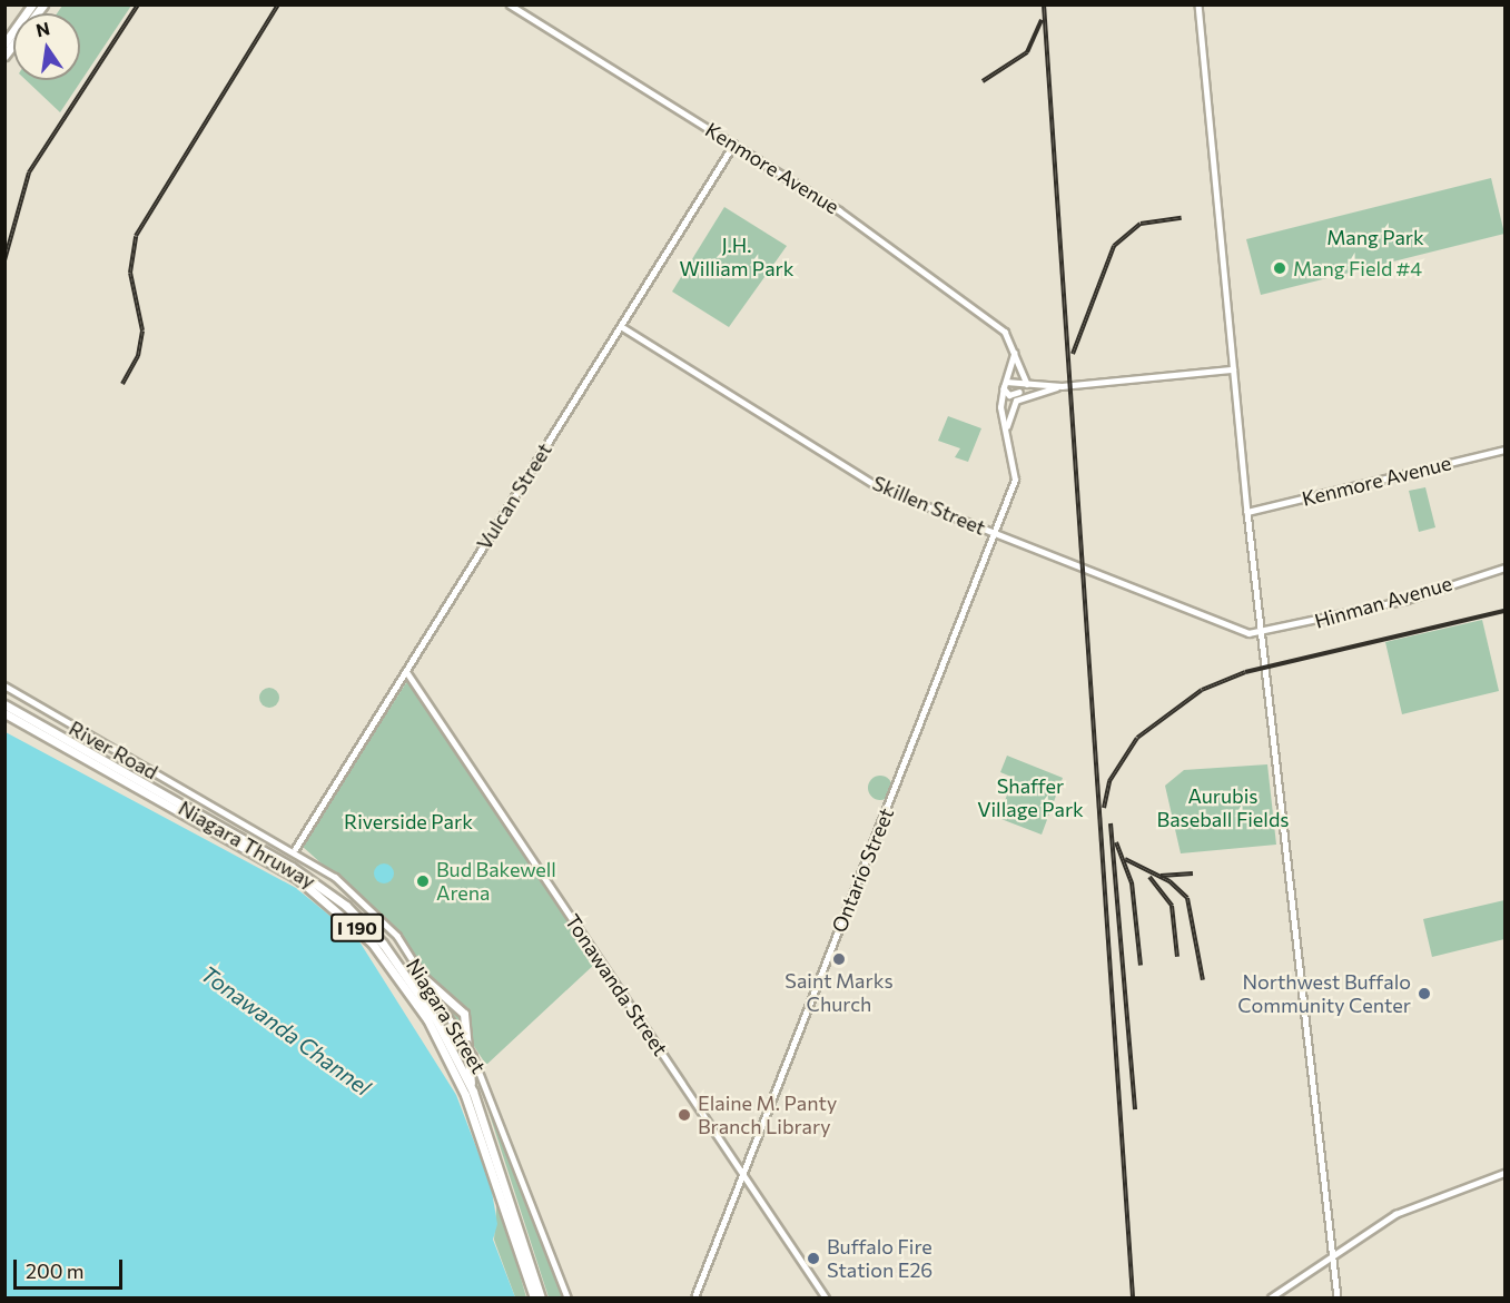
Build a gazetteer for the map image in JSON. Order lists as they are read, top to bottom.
{
  "streets": {
    "highway": ["Niagara Thruway", "I 190"],
    "street": [
      "Kenmore Avenue",
      "Vulcan Street",
      "Skillen Street",
      "Hinman Avenue",
      "River Road",
      "Ontario Street",
      "Tonawanda Street",
      "Niagara Street"
    ]
  },
  "crossings": [
    ["Kenmore Avenue", "Vulcan Street"],
    ["Kenmore Avenue", "Ontario Street"],
    ["Vulcan Street", "Skillen Street"],
    ["Vulcan Street", "River Road"],
    ["Vulcan Street", "Tonawanda Street"],
    ["Vulcan Street", "Niagara Street"],
    ["Skillen Street", "Hinman Avenue"],
    ["Skillen Street", "Ontario Street"],
    ["River Road", "Niagara Street"],
    ["Ontario Street", "Tonawanda Street"]
  ],
  "water": ["Tonawanda Channel"],
  "parks": [
    "Mang Park",
    "J.H. William Park",
    "Shaffer Village Park",
    "Aurubis Baseball Fields",
    "Riverside Park"
  ],
  "places": [
    "Mang Field #4",
    "Bud Bakewell Arena",
    "Saint Marks Church",
    "Northwest Buffalo Community Center",
    "Elaine M. Panty Branch Library",
    "Buffalo Fire Station E26"
  ],
  "scale_bar": "200 m",
  "north": "top"
}
